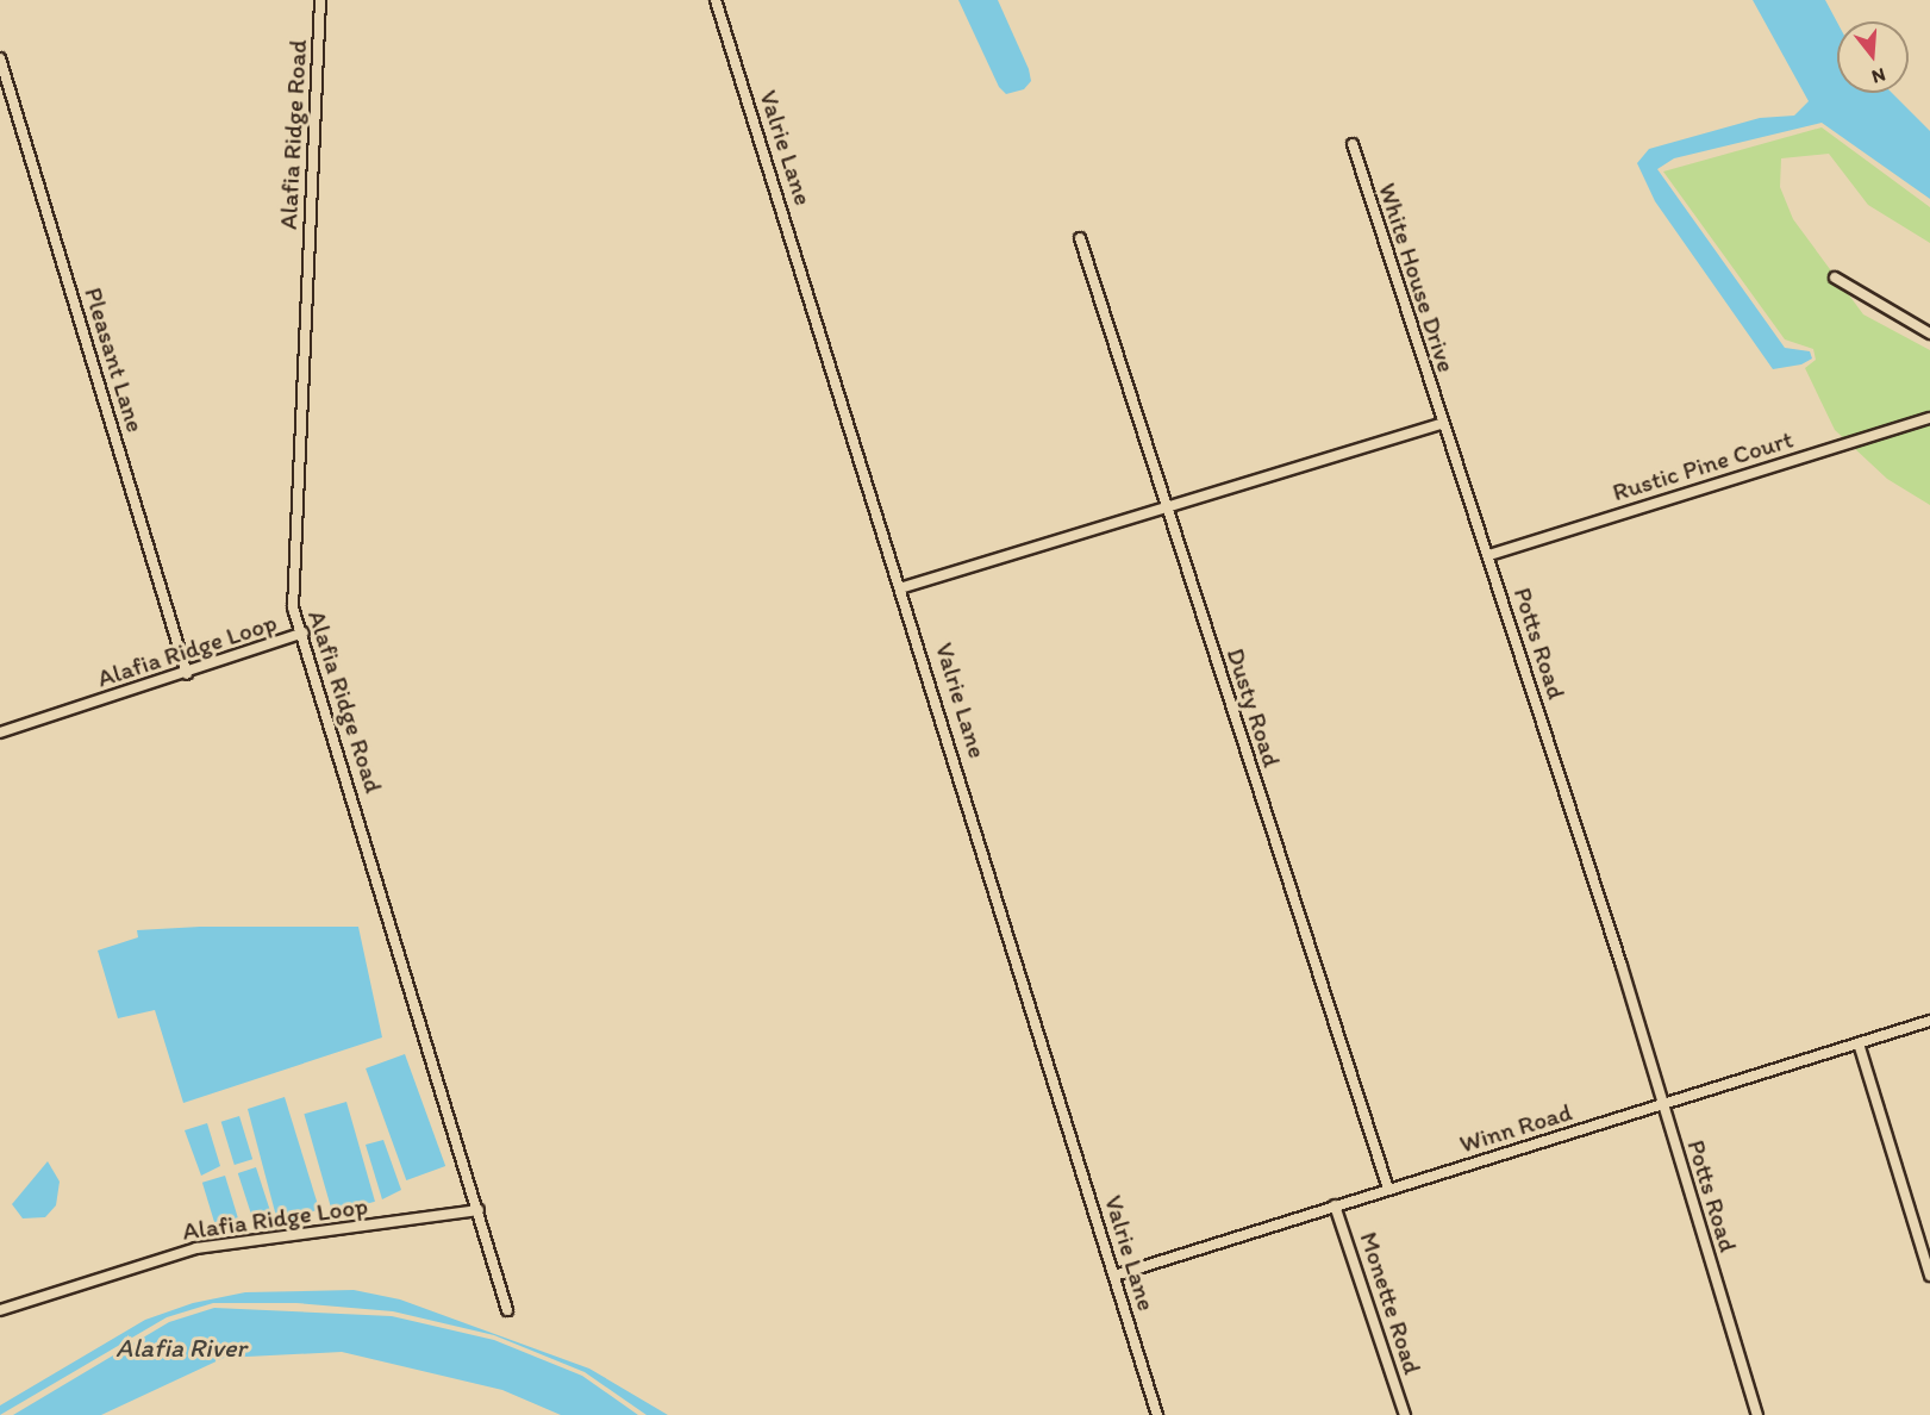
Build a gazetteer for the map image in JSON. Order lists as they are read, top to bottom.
{
  "streets": {
    "street": [
      "Alafia Ridge Road",
      "Valrie Lane",
      "White House Drive",
      "Pleasant Lane",
      "Rustic Pine Court",
      "Potts Road",
      "Alafia Ridge Loop",
      "Dusty Road",
      "Winn Road",
      "Monette Road"
    ]
  },
  "crossings": [
    ["Alafia Ridge Road", "Alafia Ridge Loop"],
    ["Valrie Lane", "Winn Road"],
    ["White House Drive", "Potts Road"],
    ["Pleasant Lane", "Alafia Ridge Loop"],
    ["Rustic Pine Court", "Potts Road"],
    ["Potts Road", "Winn Road"],
    ["Dusty Road", "Winn Road"],
    ["Winn Road", "Monette Road"]
  ],
  "water": ["Alafia River"],
  "north": "bottom"
}
